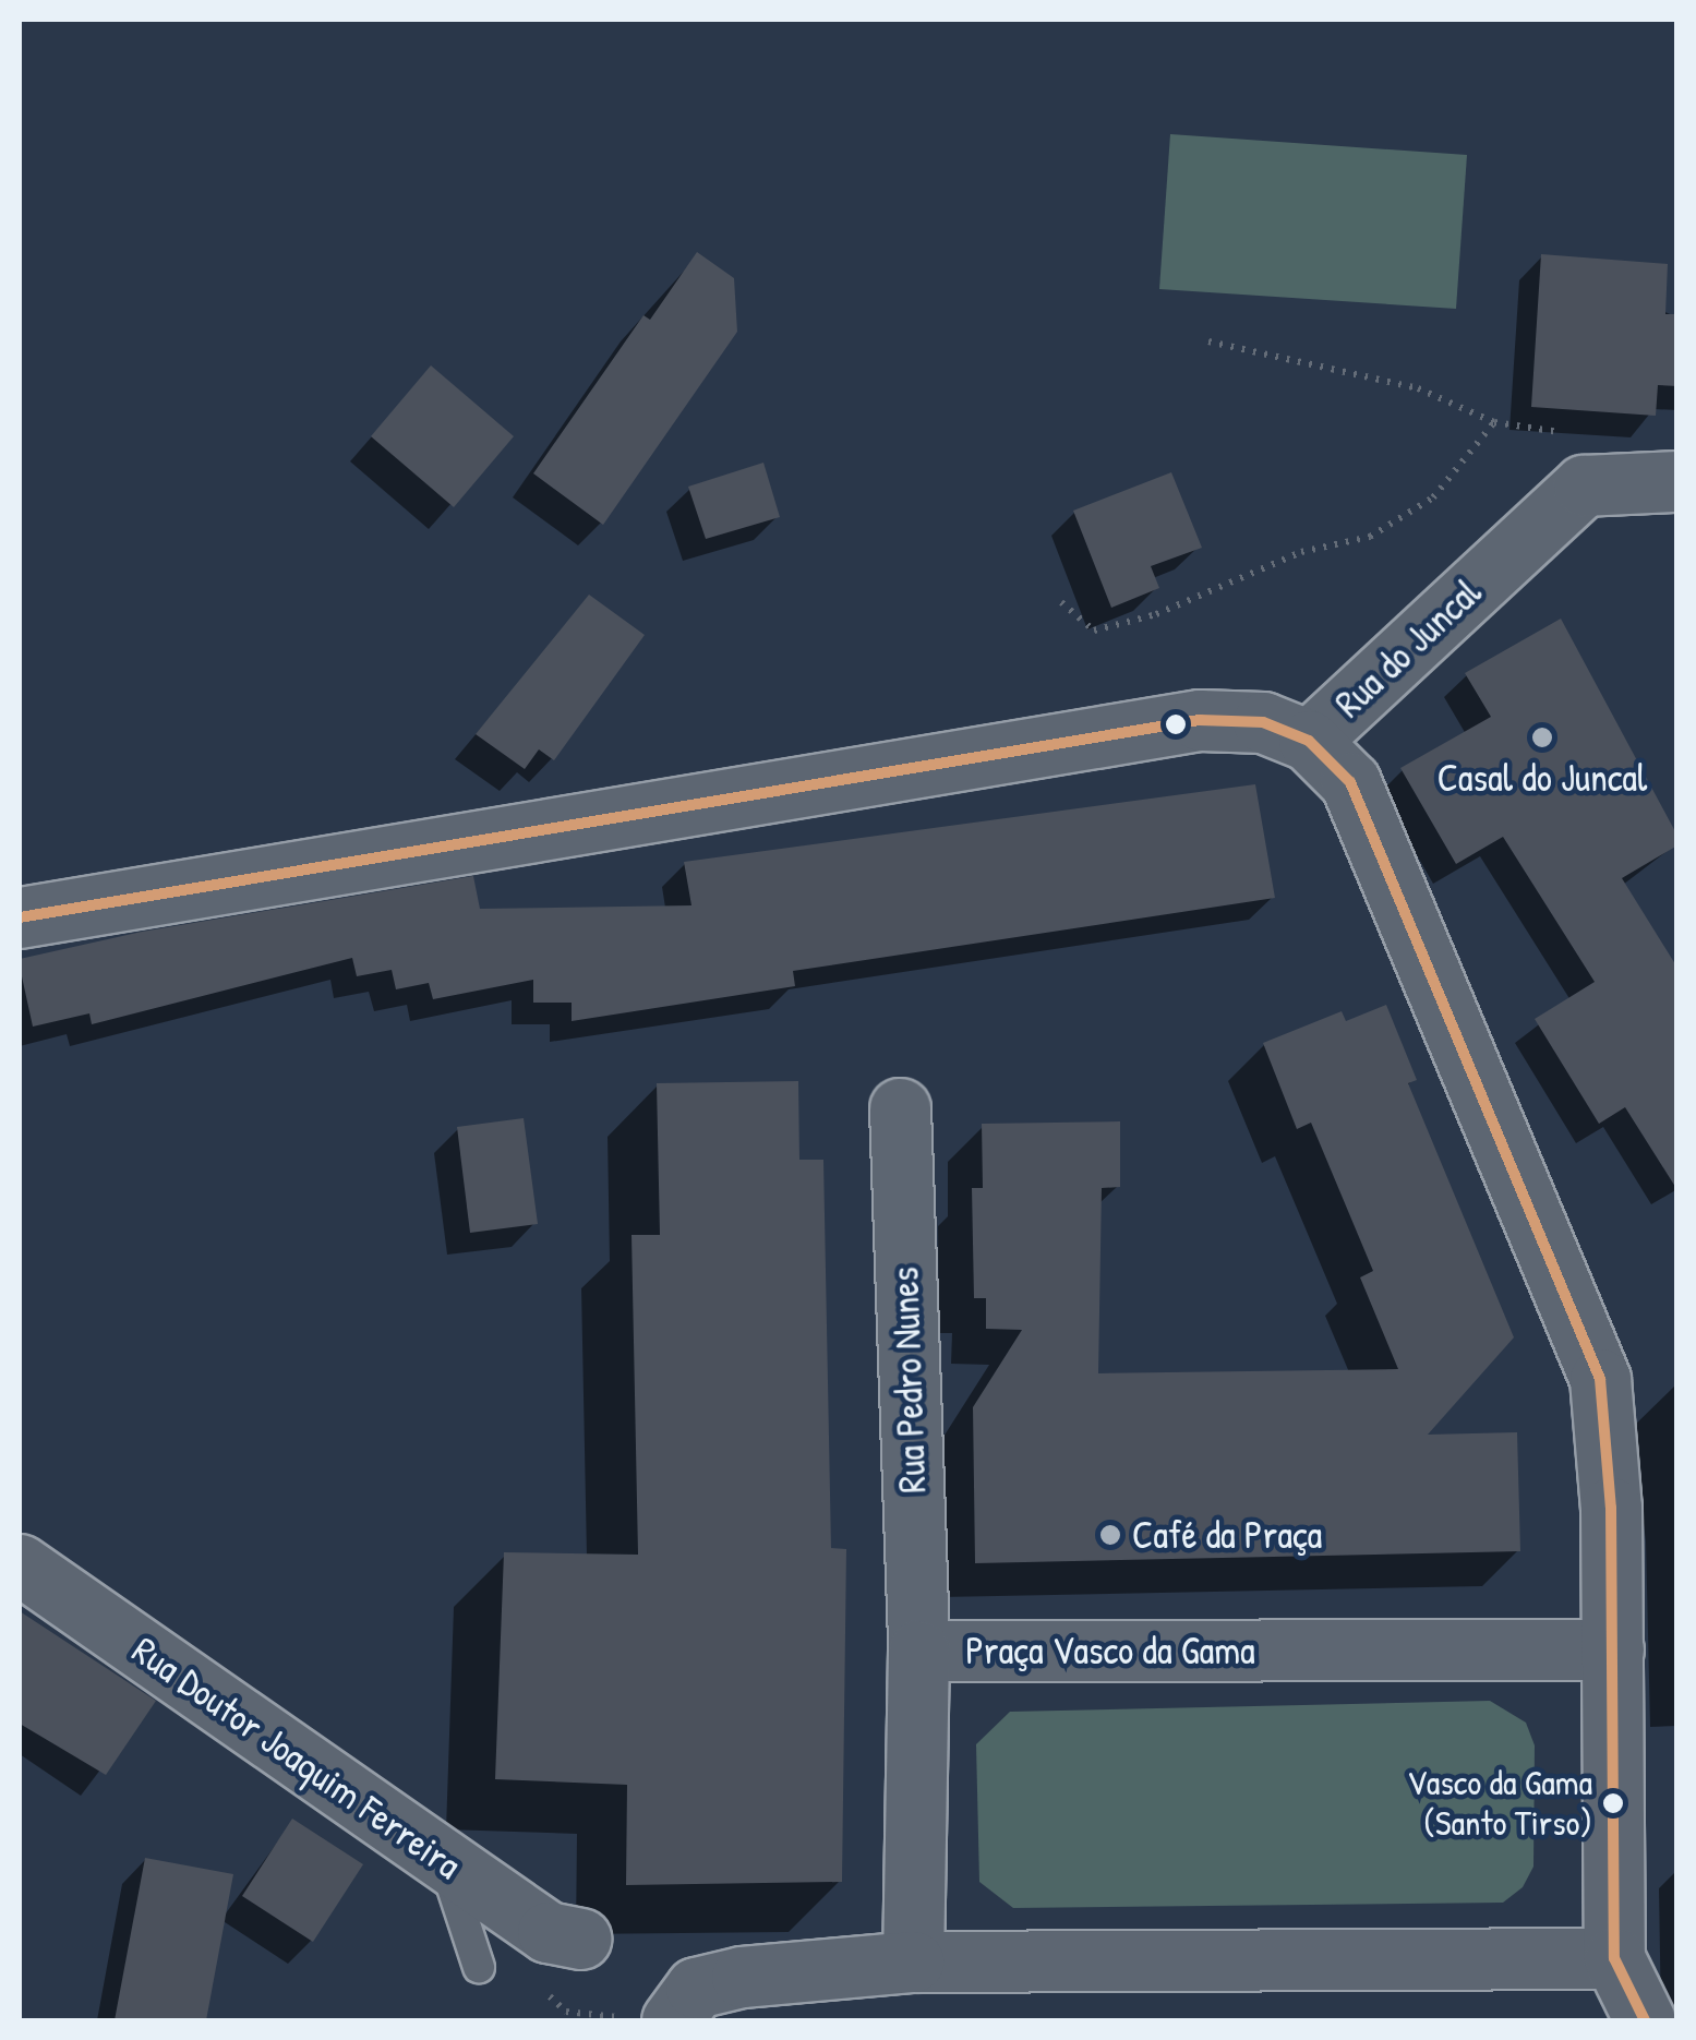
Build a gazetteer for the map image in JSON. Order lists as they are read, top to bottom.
{
  "streets": {
    "street": [
      "Rua do Juncal",
      "Rua Pedro Nunes",
      "Praça Vasco da Gama",
      "Rua Doutor Joaquim Ferreira"
    ]
  },
  "crossings": [
    ["Rua Pedro Nunes", "Praça Vasco da Gama"]
  ],
  "places": ["Casal do Juncal", "Café da Praça", "Vasco da Gama (Santo Tirso)"]
}
